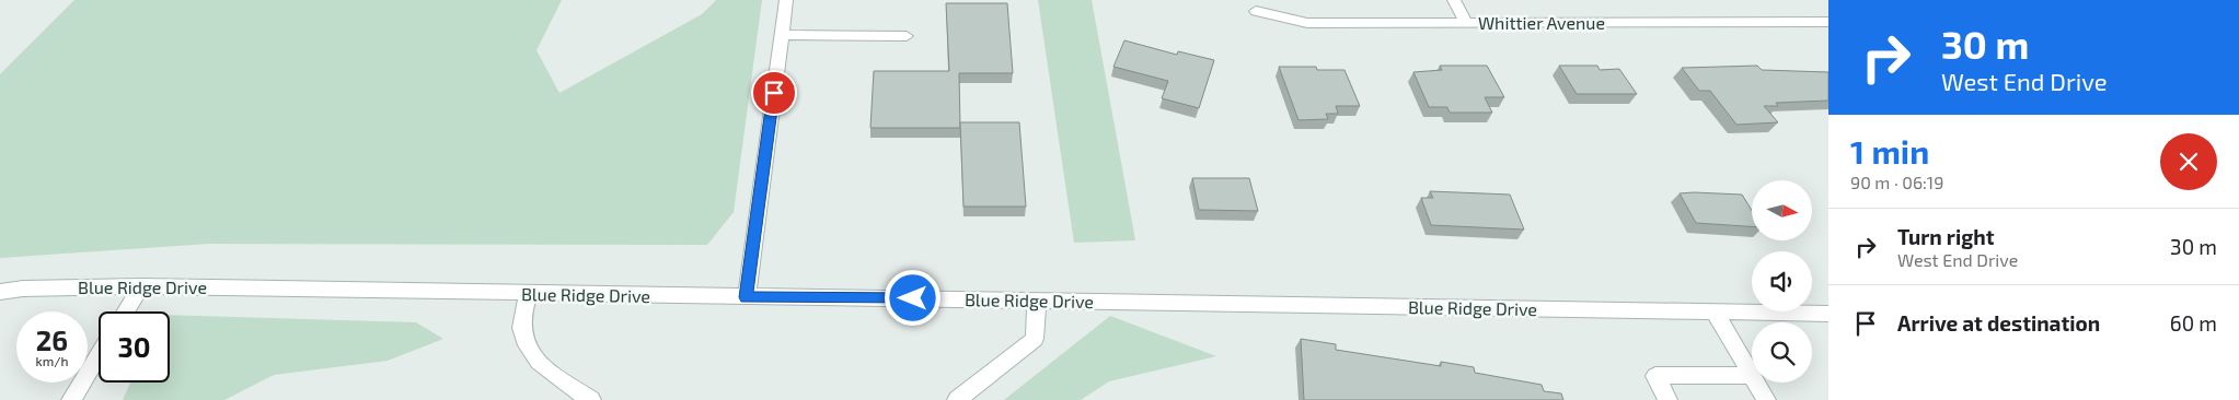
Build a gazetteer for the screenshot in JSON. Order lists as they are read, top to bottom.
{
  "streets": {
    "street": ["Whittier Avenue", "Blue Ridge Drive"]
  },
  "north": "right",
  "page": {
    "turn": ["30 m", "West End Drive"],
    "heading": ["1 min", "90 m · 06:19"],
    "list": [
      {
        "name": "Turn right",
        "note": "West End Drive",
        "value": "30 m"
      },
      {
        "name": "Arrive at destination",
        "value": "60 m"
      }
    ],
    "speed": "26 km/h",
    "limit": "30"
  }
}
